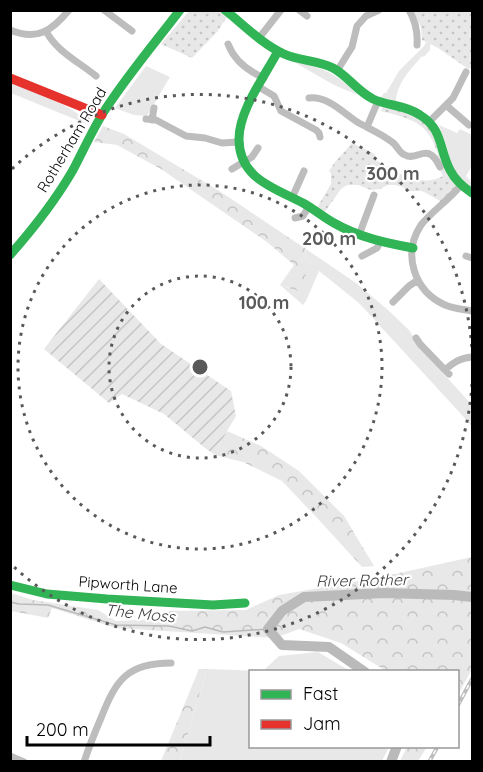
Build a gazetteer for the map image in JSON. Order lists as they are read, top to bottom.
{
  "streets": {
    "street": ["Rotherham Road", "Pipworth Lane"]
  },
  "water": ["River Rother", "The Moss"],
  "legend": ["Fast", "Jam"],
  "scale_bar": "200 m",
  "rings": ["300 m", "200 m", "100 m"]
}
